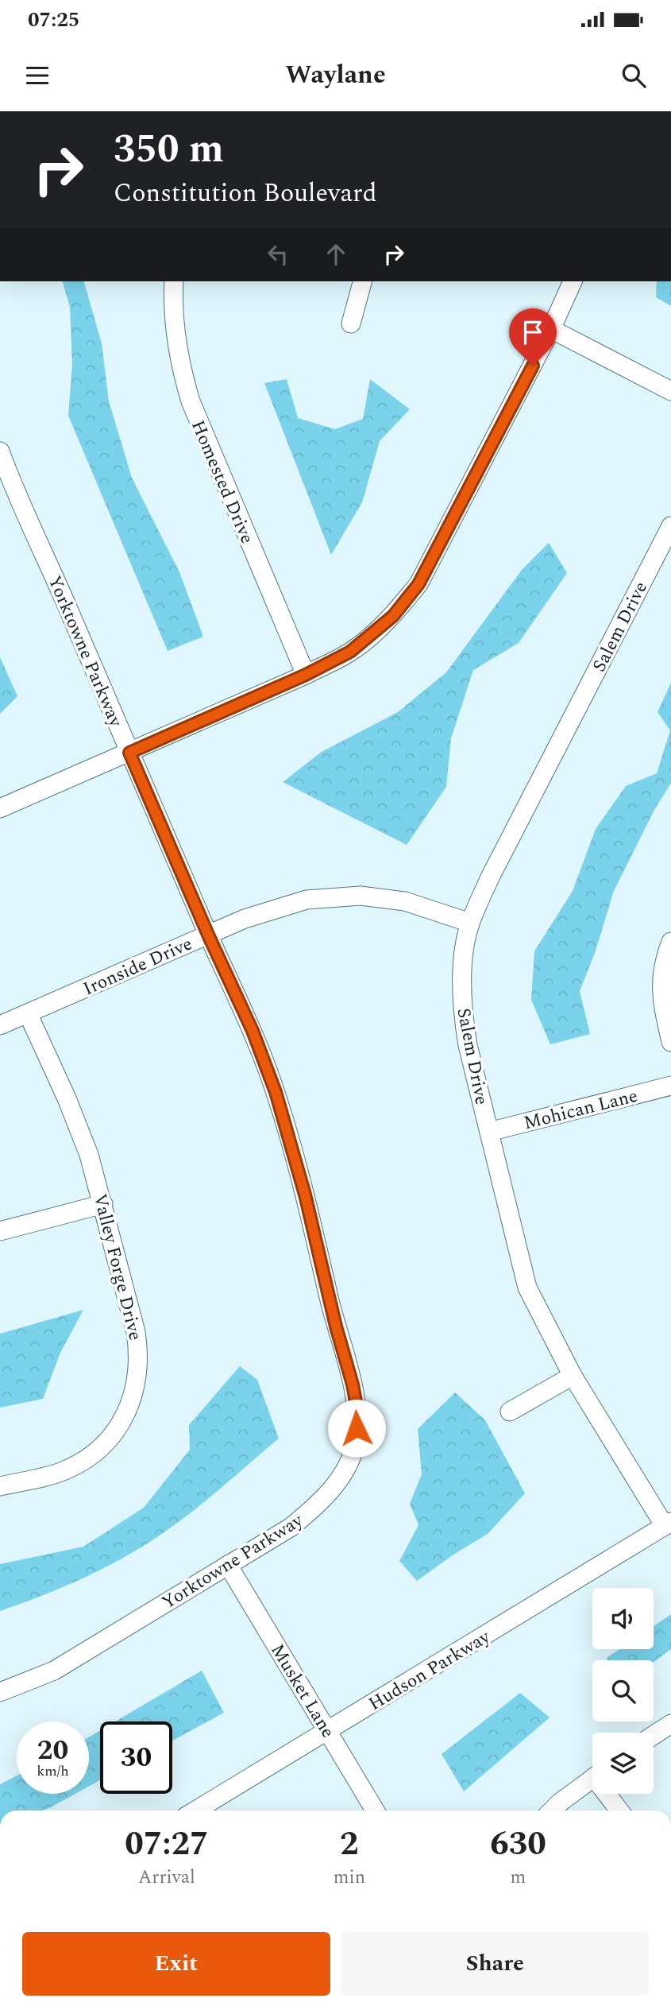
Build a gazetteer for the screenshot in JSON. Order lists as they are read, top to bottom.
{
  "streets": {
    "street": [
      "Homested Drive",
      "Salem Drive",
      "Yorktowne Parkway",
      "Ironside Drive",
      "Mohican Lane",
      "Valley Forge Drive",
      "Hudson Parkway",
      "Musket Lane"
    ]
  },
  "crossings": [
    ["Salem Drive", "Ironside Drive"],
    ["Salem Drive", "Mohican Lane"],
    ["Salem Drive", "Hudson Parkway"],
    ["Yorktowne Parkway", "Ironside Drive"],
    ["Yorktowne Parkway", "Musket Lane"],
    ["Ironside Drive", "Valley Forge Drive"],
    ["Hudson Parkway", "Musket Lane"]
  ],
  "page": {
    "status": "07:25",
    "header": "Waylane",
    "turn": ["350 m", "Constitution Boulevard"],
    "speed": "20 km/h",
    "limit": "30",
    "eta": [
      "07:27",
      "Arrival",
      "2",
      "min",
      "630",
      "m"
    ],
    "buttons": ["Exit", "Share"]
  }
}
